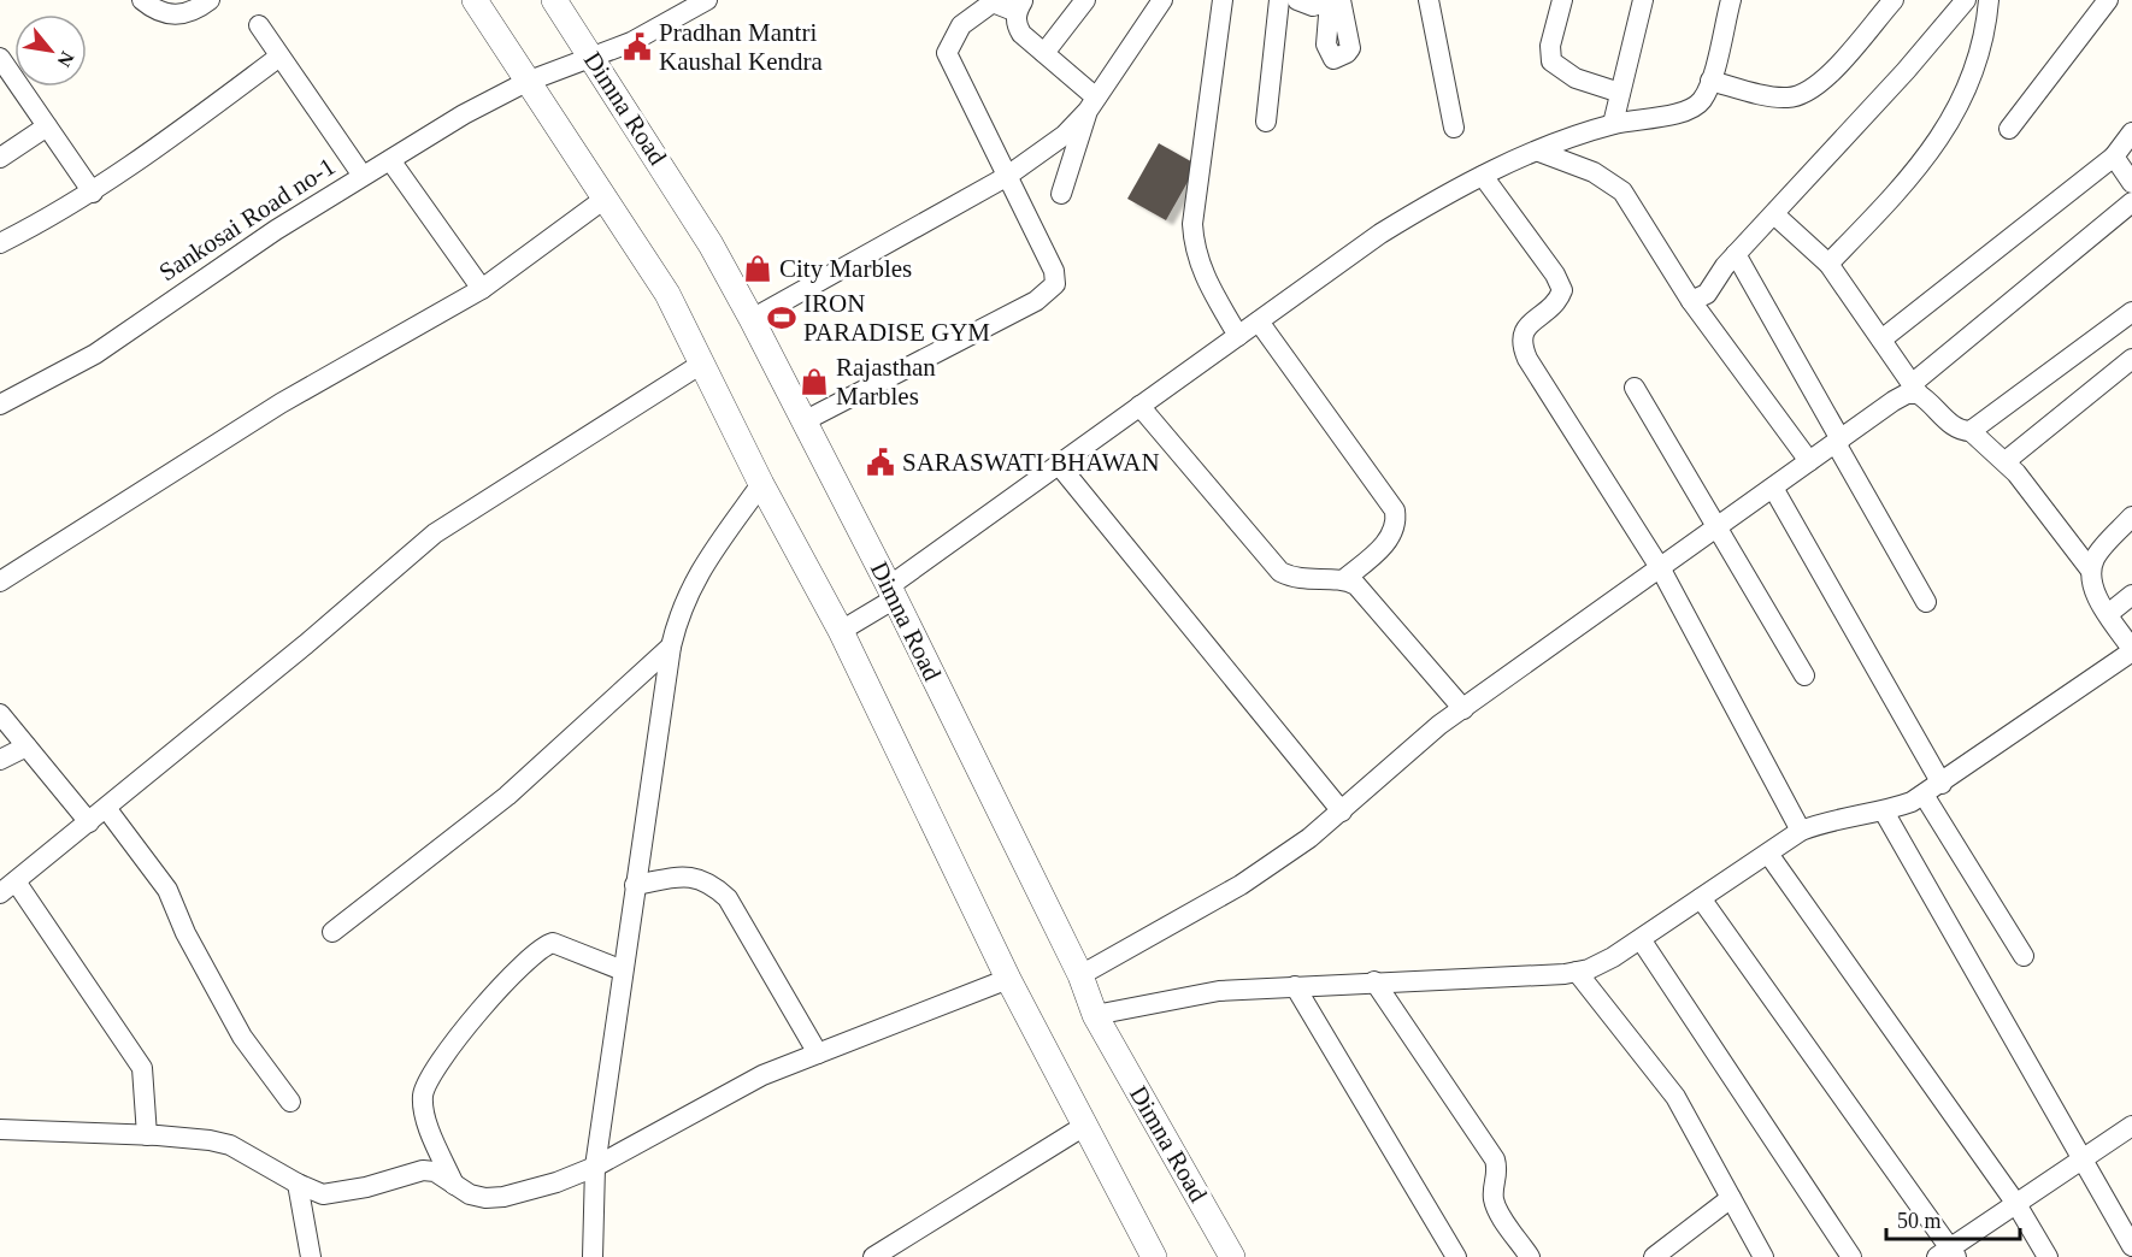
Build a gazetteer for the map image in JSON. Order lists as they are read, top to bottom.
{
  "streets": {
    "street": ["Dimna Road", "Sankosai Road no-1"]
  },
  "crossings": [
    ["Dimna Road", "Sankosai Road no-1"]
  ],
  "places": {
    "public building": ["Pradhan Mantri Kaushal Kendra", "SARASWATI BHAWAN"],
    "shop": ["City Marbles", "Rajasthan Marbles"],
    "sports": ["IRON PARADISE GYM"]
  },
  "scale_bar": "50 m",
  "north": "bottom right"
}
